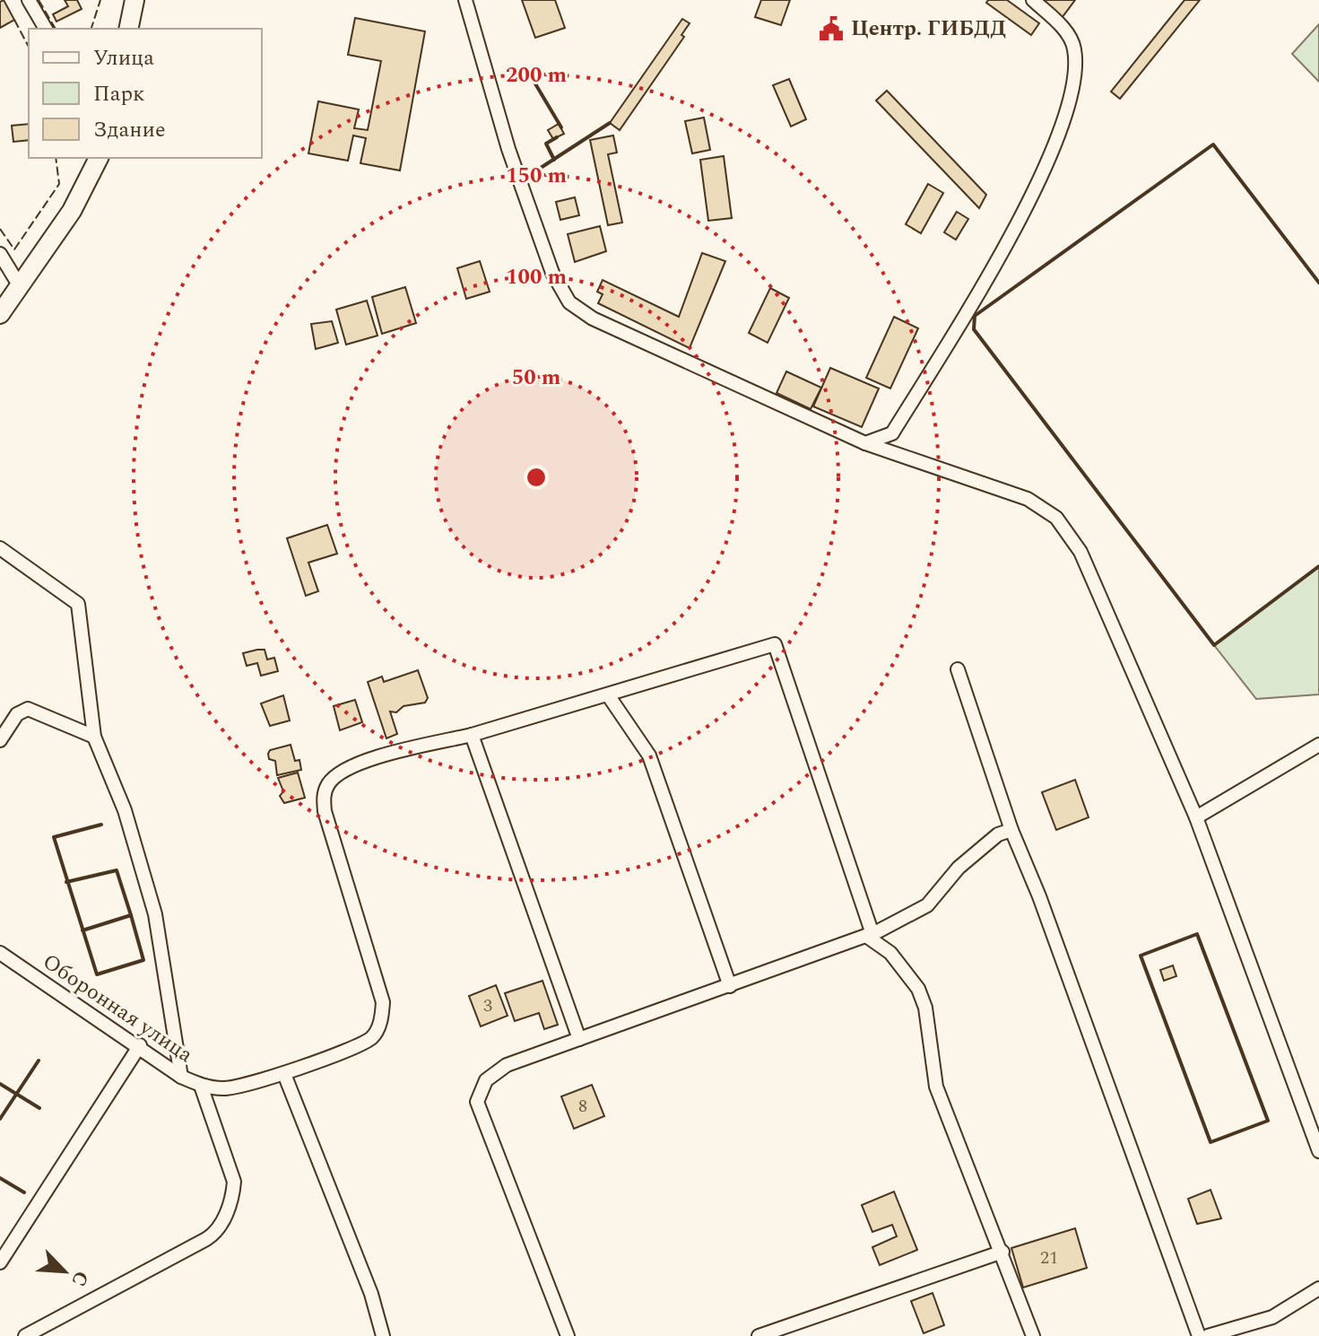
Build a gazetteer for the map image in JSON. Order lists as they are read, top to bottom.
{
  "streets": {
    "street": ["Оборонная улица"]
  },
  "places": {
    "public building": ["Центр. ГИБДД"]
  },
  "house_numbers": ["3", "8", "21"],
  "legend": ["Улица", "Парк", "Здание"],
  "north": "bottom right",
  "rings": [
    "200 m",
    "150 m",
    "100 m",
    "50 m"
  ]
}
